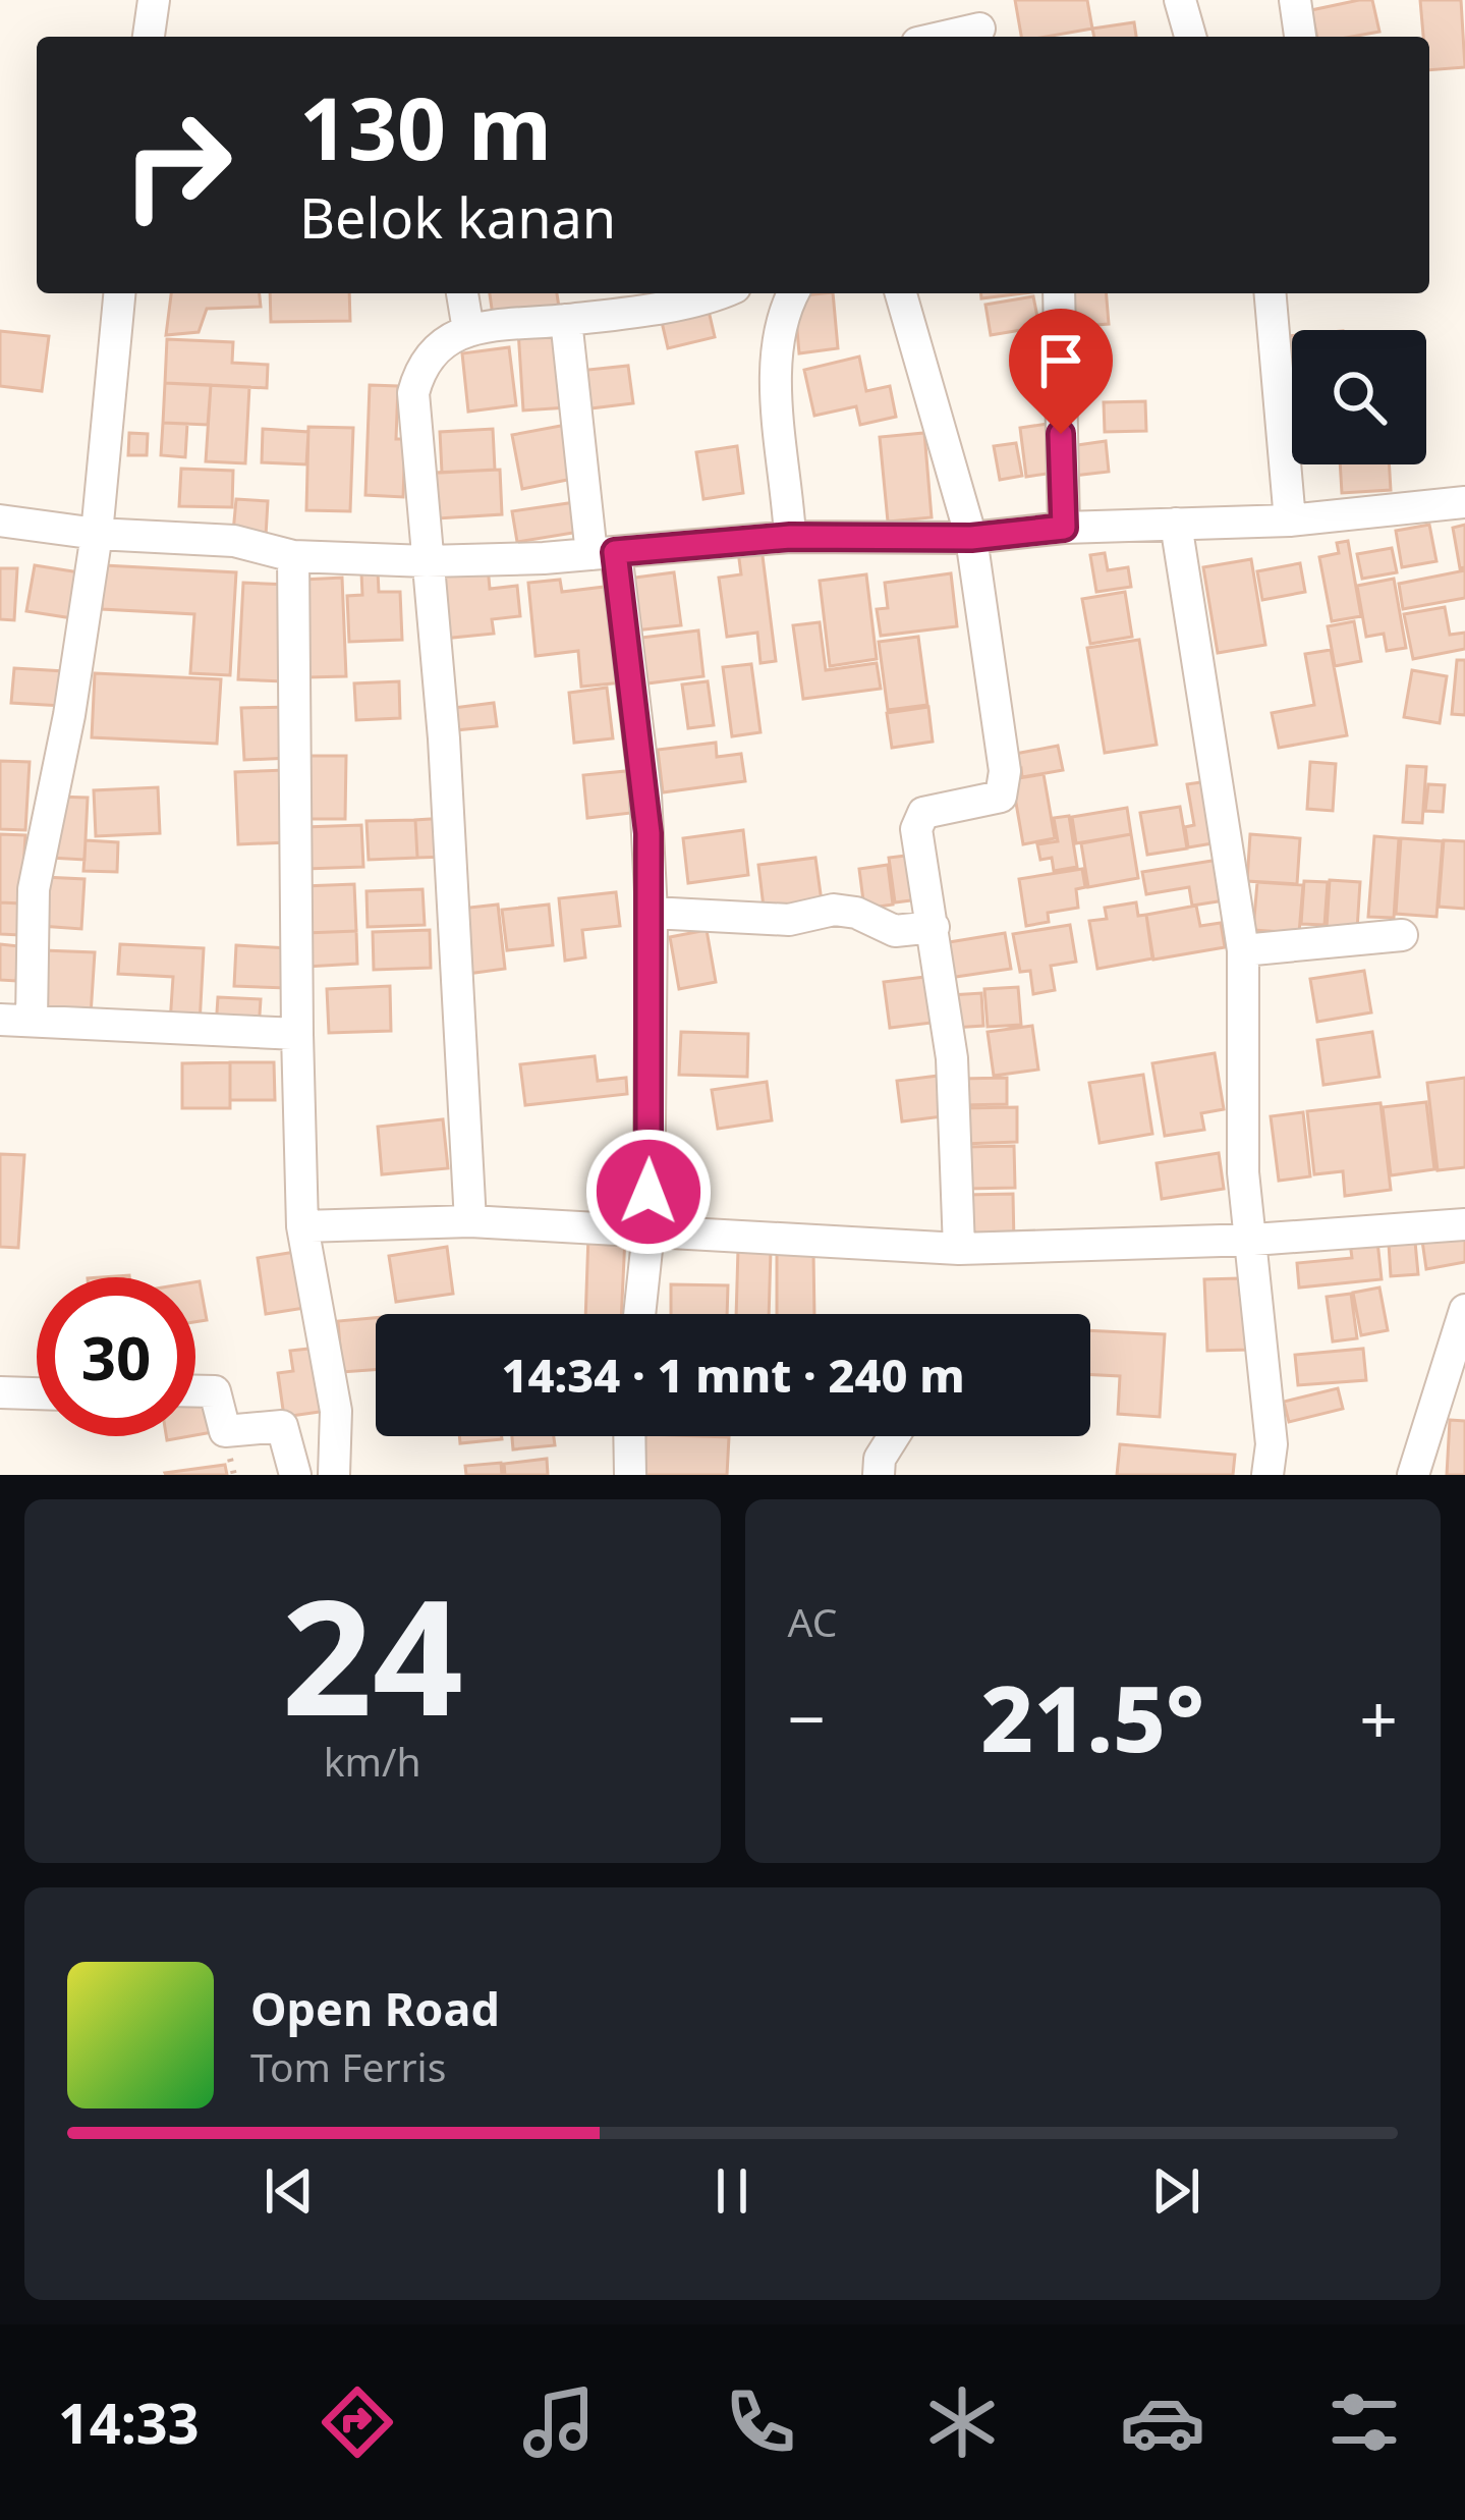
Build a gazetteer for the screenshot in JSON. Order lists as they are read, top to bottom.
{
  "page": {
    "turn": ["130 m", "Belok kanan"],
    "limit": "30",
    "trip": "14:34 · 1 mnt · 240 m",
    "tile": [
      ["24", "km/h"],
      "AC"
    ],
    "heat": ["−", "21.5°", "+"],
    "song": ["Open Road", "Tom Ferris"],
    "tabs": "14:33"
  }
}
